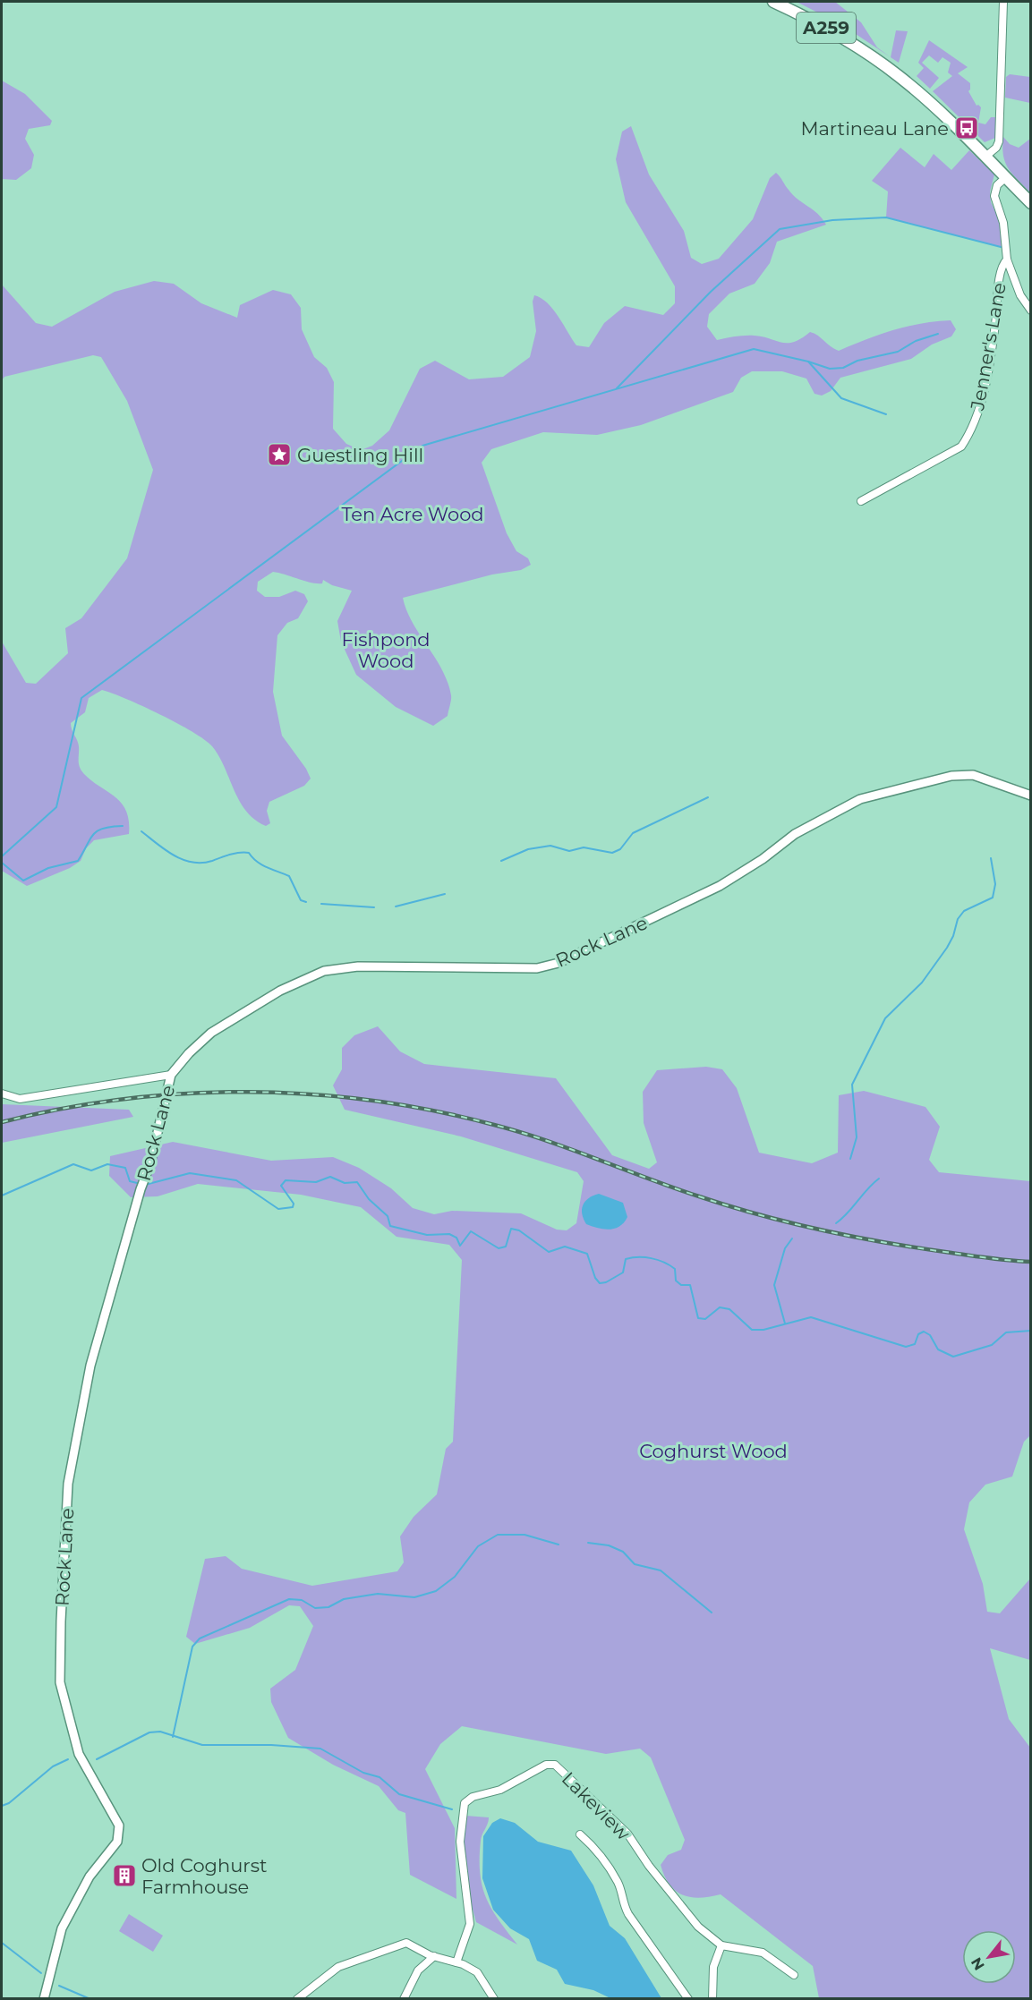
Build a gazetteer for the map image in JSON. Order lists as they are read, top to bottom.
{
  "streets": {
    "highway": ["A259"],
    "street": ["Jenner's Lane", "Rock Lane", "Lakeview"]
  },
  "parks": ["Ten Acre Wood", "Fishpond Wood", "Coghurst Wood"],
  "places": {
    "bus stop": ["Martineau Lane"],
    "place": ["Guestling Hill"],
    "building": ["Old Coghurst Farmhouse"]
  },
  "north": "bottom left"
}
